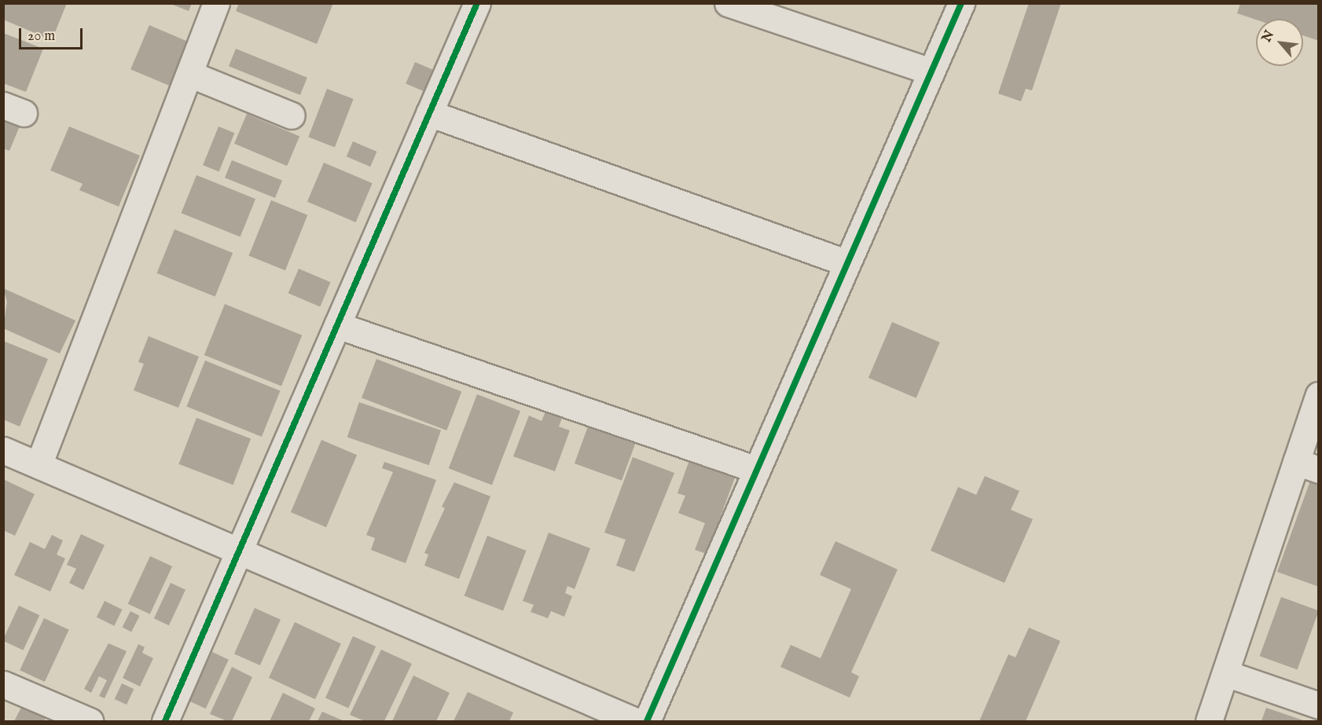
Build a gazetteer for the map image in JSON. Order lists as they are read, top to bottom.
{
  "scale_bar": "20 m",
  "north": "top left"
}
